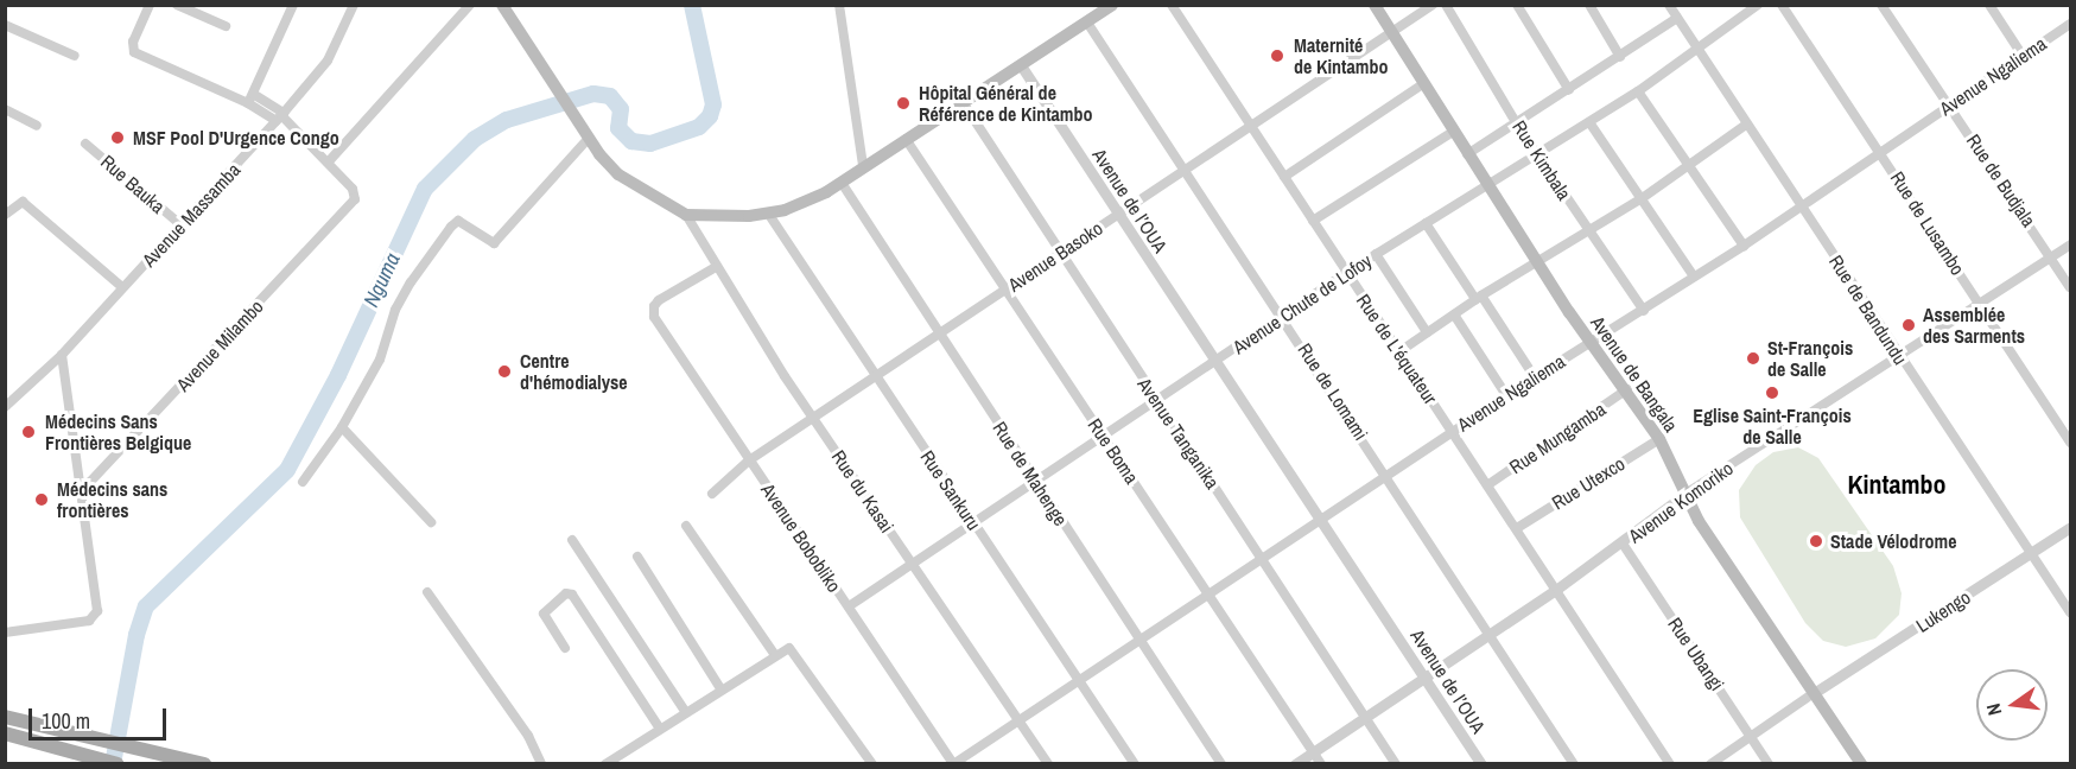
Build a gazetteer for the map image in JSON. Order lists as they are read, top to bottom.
{
  "streets": {
    "main road": ["Avenue de Bangala"],
    "street": [
      "Avenue Ngaliema",
      "Rue Kimbala",
      "Rue de Budjala",
      "Rue Bauka",
      "Avenue de l’OUA",
      "Avenue Massamba",
      "Rue de Lusambo",
      "Avenue Basoko",
      "Avenue Chute de Lofoy",
      "Rue de Bandundu",
      "Avenue Milambo",
      "Rue de L'équateur",
      "Rue de Lomami",
      "Avenue Tanganika",
      "Rue Mungamba",
      "Rue Boma",
      "Rue de Mahenge",
      "Rue Utexco",
      "Rue Sankuru",
      "Rue du Kasai",
      "Avenue Komoriko",
      "Avenue Bobobliko",
      "Lukengo",
      "Rue Ubangi"
    ]
  },
  "crossings": [
    ["Avenue Ngaliema", "Rue Kimbala"],
    ["Avenue Ngaliema", "Rue de Budjala"],
    ["Avenue Ngaliema", "Avenue de l’OUA"],
    ["Avenue Ngaliema", "Rue de Lusambo"],
    ["Avenue Ngaliema", "Rue de Bandundu"],
    ["Avenue Ngaliema", "Rue de L'équateur"],
    ["Avenue Ngaliema", "Avenue de Bangala"],
    ["Avenue Ngaliema", "Rue de Lomami"],
    ["Avenue Ngaliema", "Avenue Tanganika"],
    ["Avenue Ngaliema", "Rue Boma"],
    ["Avenue Ngaliema", "Rue de Mahenge"],
    ["Avenue Ngaliema", "Rue Sankuru"],
    ["Avenue Ngaliema", "Rue du Kasai"],
    ["Avenue Ngaliema", "Avenue Bobobliko"],
    ["Rue Kimbala", "Avenue Chute de Lofoy"],
    ["Rue de Budjala", "Avenue Komoriko"],
    ["Rue Bauka", "Avenue Massamba"],
    ["Avenue de l’OUA", "Avenue Basoko"],
    ["Avenue de l’OUA", "Avenue Chute de Lofoy"],
    ["Avenue de l’OUA", "Avenue Komoriko"],
    ["Rue de Lusambo", "Avenue Komoriko"],
    ["Avenue Basoko", "Rue de L'équateur"],
    ["Avenue Basoko", "Avenue de Bangala"],
    ["Avenue Basoko", "Rue de Lomami"],
    ["Avenue Basoko", "Avenue Tanganika"],
    ["Avenue Basoko", "Rue Boma"],
    ["Avenue Basoko", "Rue de Mahenge"],
    ["Avenue Basoko", "Rue Sankuru"],
    ["Avenue Basoko", "Rue du Kasai"],
    ["Avenue Basoko", "Avenue Bobobliko"],
    ["Avenue Chute de Lofoy", "Rue de Bandundu"],
    ["Avenue Chute de Lofoy", "Rue de L'équateur"],
    ["Avenue Chute de Lofoy", "Avenue de Bangala"],
    ["Avenue Chute de Lofoy", "Rue de Lomami"],
    ["Avenue Chute de Lofoy", "Avenue Tanganika"],
    ["Avenue Chute de Lofoy", "Rue Boma"],
    ["Avenue Chute de Lofoy", "Rue de Mahenge"],
    ["Avenue Chute de Lofoy", "Rue Sankuru"],
    ["Avenue Chute de Lofoy", "Rue du Kasai"],
    ["Avenue Chute de Lofoy", "Avenue Bobobliko"],
    ["Rue de Bandundu", "Avenue Komoriko"],
    ["Rue de Bandundu", "Lukengo"],
    ["Rue de L'équateur", "Rue Mungamba"],
    ["Rue de L'équateur", "Rue Utexco"],
    ["Rue de L'équateur", "Avenue Komoriko"],
    ["Avenue de Bangala", "Rue Mungamba"],
    ["Avenue de Bangala", "Rue Utexco"],
    ["Avenue de Bangala", "Avenue Komoriko"],
    ["Avenue de Bangala", "Lukengo"],
    ["Rue de Lomami", "Avenue Komoriko"],
    ["Avenue Tanganika", "Avenue Komoriko"],
    ["Rue Boma", "Avenue Komoriko"],
    ["Rue du Kasai", "Avenue Bobobliko"],
    ["Avenue Komoriko", "Rue Ubangi"]
  ],
  "districts": ["Kintambo"],
  "water": ["Nguma"],
  "places": [
    "Maternité de Kintambo",
    "Hôpital Général de Référence de Kintambo",
    "MSF Pool D'Urgence Congo",
    "Assemblée des Sarments",
    "St-François de Salle",
    "Centre d'hémodialyse",
    "Eglise Saint-François de Salle",
    "Médecins Sans Frontières Belgique",
    "Médecins sans frontières",
    "Stade Vélodrome"
  ],
  "scale_bar": "100 m",
  "north": "left"
}
